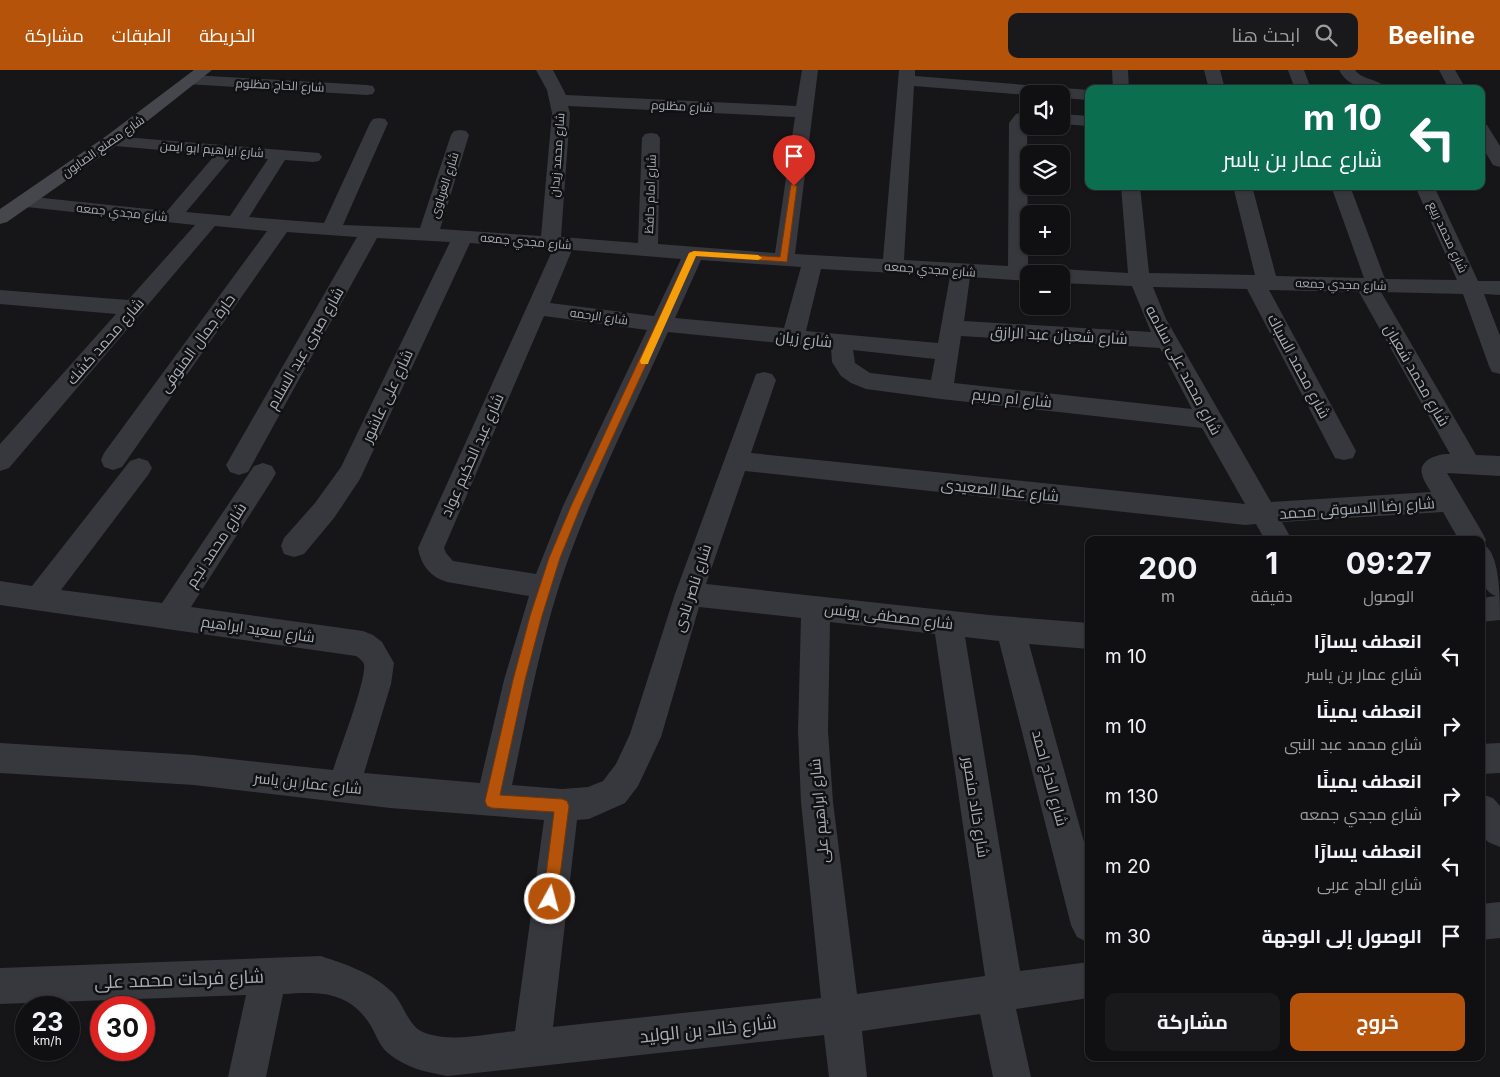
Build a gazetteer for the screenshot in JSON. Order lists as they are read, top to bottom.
{
  "streets": {
    "street": [
      "شارع الحاج مظلوم",
      "شارع مظلوم",
      "شارع مصنع الصابون",
      "شارع ابراهيم ابو ايمن",
      "شارع محمد زيدان",
      "شارع الغرباوى",
      "شارع امام حافظ",
      "شارع مجدي جمعه",
      "شارع محمد ربيع",
      "شارع الرحمه",
      "شارع شعبان عبد الرازق",
      "شارع زيان",
      "شارع محمد كشك",
      "حارة جمال المنوفى",
      "شارع صبرى عبد السلام",
      "شارع محمد السباك",
      "شارع محمد على سلامه",
      "شارع محمد شعبان",
      "شارع على عاشور",
      "شارع ام مريم",
      "شارع عبد الحكيم عواد",
      "شارع عطا الصعيدى",
      "شارع رضا الدسوقى محمد",
      "شارع محمد نجم",
      "شارع ناصر نادى",
      "شارع مصطفى يونس",
      "شارع سعيد ابراهيم",
      "شارع الحاج احمد",
      "شارع عمار بن ياسر",
      "شارع خالد منصور",
      "شارع ابراهيم على",
      "شارع فرحات محمد على",
      "شارع خالد بن الوليد"
    ]
  },
  "crossings": [
    ["شارع الحاج مظلوم", "شارع مصنع الصابون"],
    ["شارع مظلوم", "شارع محمد زيدان"],
    ["شارع مصنع الصابون", "شارع ابراهيم ابو ايمن"],
    ["شارع مصنع الصابون", "شارع مجدي جمعه"],
    ["شارع محمد زيدان", "شارع مجدي جمعه"],
    ["شارع محمد زيدان", "شارع عبد الحكيم عواد"],
    ["شارع الغرباوى", "شارع مجدي جمعه"],
    ["شارع امام حافظ", "شارع مجدي جمعه"],
    ["شارع مجدي جمعه", "شارع محمد ربيع"],
    ["شارع مجدي جمعه", "شارع محمد كشك"],
    ["شارع مجدي جمعه", "حارة جمال المنوفى"],
    ["شارع مجدي جمعه", "شارع صبرى عبد السلام"],
    ["شارع مجدي جمعه", "شارع محمد السباك"],
    ["شارع مجدي جمعه", "شارع محمد على سلامه"],
    ["شارع مجدي جمعه", "شارع محمد شعبان"],
    ["شارع مجدي جمعه", "شارع على عاشور"],
    ["شارع مجدي جمعه", "شارع عبد الحكيم عواد"],
    ["شارع الرحمه", "شارع زيان"],
    ["شارع الرحمه", "شارع عبد الحكيم عواد"],
    ["شارع شعبان عبد الرازق", "شارع محمد على سلامه"],
    ["شارع زيان", "شارع ام مريم"],
    ["شارع صبرى عبد السلام", "شارع محمد نجم"],
    ["شارع محمد على سلامه", "شارع ام مريم"],
    ["شارع محمد على سلامه", "شارع عطا الصعيدى"],
    ["شارع محمد على سلامه", "شارع رضا الدسوقى محمد"],
    ["شارع عطا الصعيدى", "شارع رضا الدسوقى محمد"],
    ["شارع عطا الصعيدى", "شارع ناصر نادى"],
    ["شارع محمد نجم", "شارع سعيد ابراهيم"],
    ["شارع ناصر نادى", "شارع مصطفى يونس"],
    ["شارع ناصر نادى", "شارع عمار بن ياسر"],
    ["شارع مصطفى يونس", "شارع الحاج احمد"],
    ["شارع مصطفى يونس", "شارع خالد منصور"],
    ["شارع مصطفى يونس", "شارع ابراهيم على"],
    ["شارع سعيد ابراهيم", "شارع عمار بن ياسر"],
    ["شارع خالد منصور", "شارع خالد بن الوليد"],
    ["شارع ابراهيم على", "شارع خالد بن الوليد"],
    ["شارع فرحات محمد على", "شارع خالد بن الوليد"]
  ],
  "page": {
    "header": "Beeline",
    "search": "ابحث هنا",
    "nav": ["الخريطة", "الطبقات", "مشاركة"],
    "map_buttons": ["+", "−"],
    "turn": ["10 m", "شارع عمار بن ياسر"],
    "eta": [
      "09:27",
      "الوصول",
      "1",
      "دقيقة",
      "200",
      "m"
    ],
    "list": [
      {
        "name": "انعطف يسارًا",
        "note": "شارع عمار بن ياسر",
        "value": "10 m"
      },
      {
        "name": "انعطف يمينًا",
        "note": "شارع محمد عبد النبى",
        "value": "10 m"
      },
      {
        "name": "انعطف يمينًا",
        "note": "شارع مجدي جمعه",
        "value": "130 m"
      },
      {
        "name": "انعطف يسارًا",
        "note": "شارع الحاج عربى",
        "value": "20 m"
      },
      {
        "name": "الوصول إلى الوجهة",
        "value": "30 m"
      }
    ],
    "buttons": ["خروج", "مشاركة"],
    "speed": "23 km/h",
    "limit": "30"
  }
}
